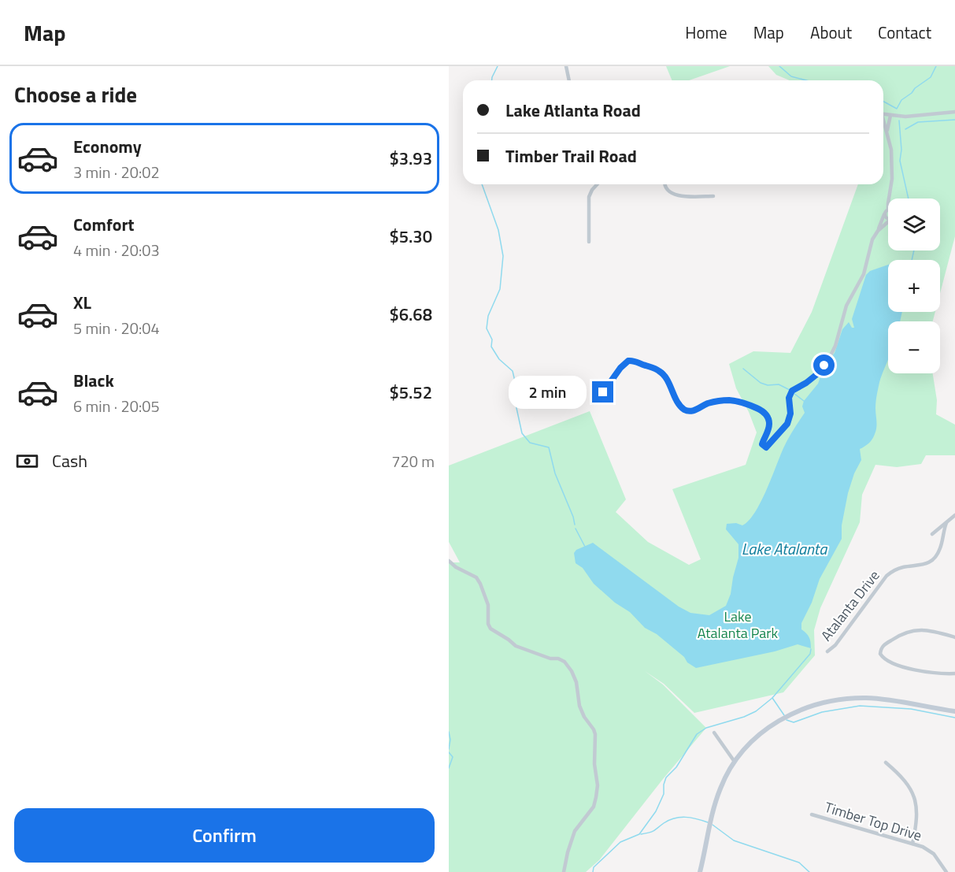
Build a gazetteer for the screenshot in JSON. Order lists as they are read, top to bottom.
{
  "streets": {
    "street": ["Atalanta Drive", "Timber Top Drive"]
  },
  "water": ["Lake Atalanta"],
  "parks": ["Lake Atalanta Park"],
  "page": {
    "header": "Map",
    "nav": [
      "Home",
      "Map",
      "About",
      "Contact"
    ],
    "heading": "Choose a ride",
    "banner": ["Lake Atlanta Road", "Timber Trail Road"],
    "list": [
      {
        "name": "Economy",
        "note": "3 min · 20:02",
        "value": "$3.93"
      },
      {
        "name": "Comfort",
        "note": "4 min · 20:03",
        "value": "$5.30"
      },
      {
        "name": "XL",
        "note": "5 min · 20:04",
        "value": "$6.68"
      },
      {
        "name": "Black",
        "note": "6 min · 20:05",
        "value": "$5.52"
      }
    ],
    "map_buttons": ["+", "−"],
    "bubble": "2 min",
    "pay": ["Cash", "720 m"],
    "buttons": "Confirm"
  }
}
